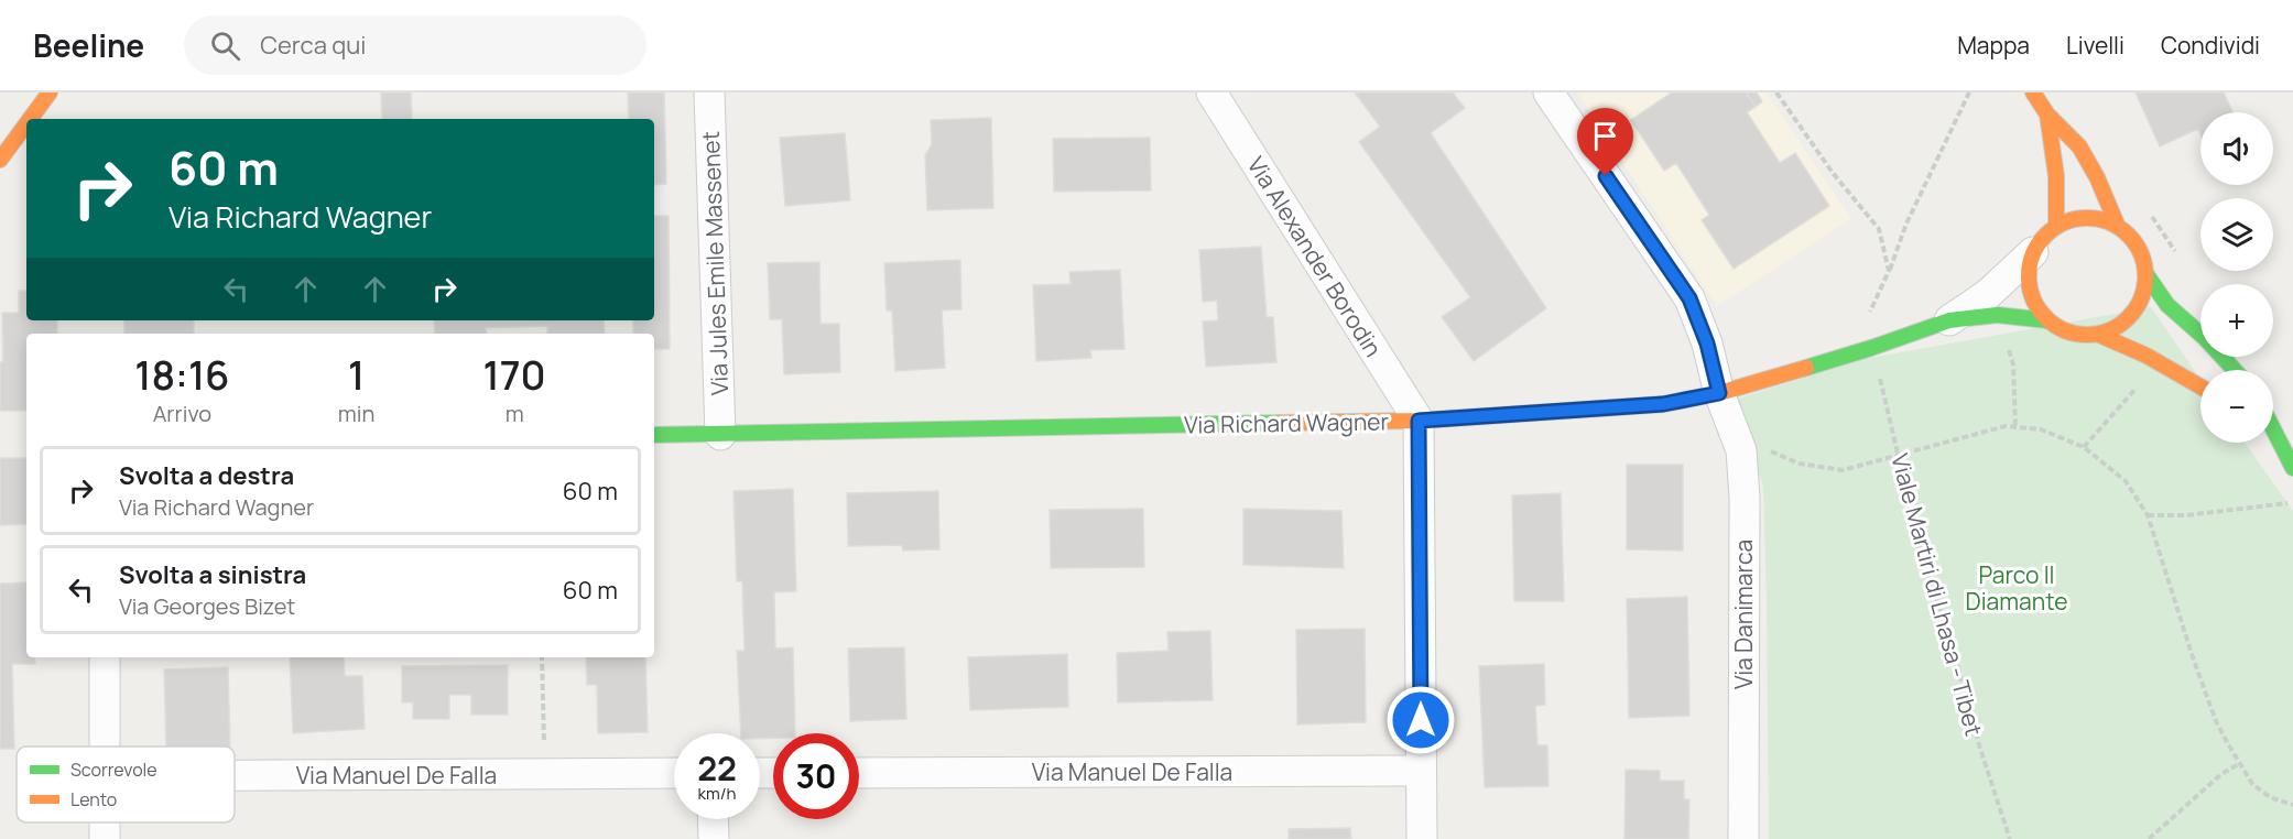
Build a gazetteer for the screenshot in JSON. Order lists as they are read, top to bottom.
{
  "streets": {
    "street": [
      "Via Alexander Borodin",
      "Via Jules Emile Massenet",
      "Via Richard Wagner",
      "Via Danimarca",
      "Via Manuel De Falla"
    ],
    "path": ["Viale Martiri di Lhasa - Tibet"]
  },
  "crossings": [
    ["Via Alexander Borodin", "Via Richard Wagner"],
    ["Via Jules Emile Massenet", "Via Richard Wagner"],
    ["Via Richard Wagner", "Viale Martiri di Lhasa - Tibet"],
    ["Via Richard Wagner", "Via Danimarca"]
  ],
  "parks": ["Parco Il Diamante"],
  "legend": ["Scorrevole", "Lento"],
  "page": {
    "header": "Beeline",
    "search": "Cerca qui",
    "nav": ["Mappa", "Livelli", "Condividi"],
    "map_buttons": ["+", "−"],
    "turn": ["60 m", "Via Richard Wagner"],
    "eta": [
      "18:16",
      "Arrivo",
      "1",
      "min",
      "170",
      "m"
    ],
    "list": [
      {
        "name": "Svolta a destra",
        "note": "Via Richard Wagner",
        "value": "60 m"
      },
      {
        "name": "Svolta a sinistra",
        "note": "Via Georges Bizet",
        "value": "60 m"
      }
    ],
    "speed": "22 km/h",
    "limit": "30"
  }
}
